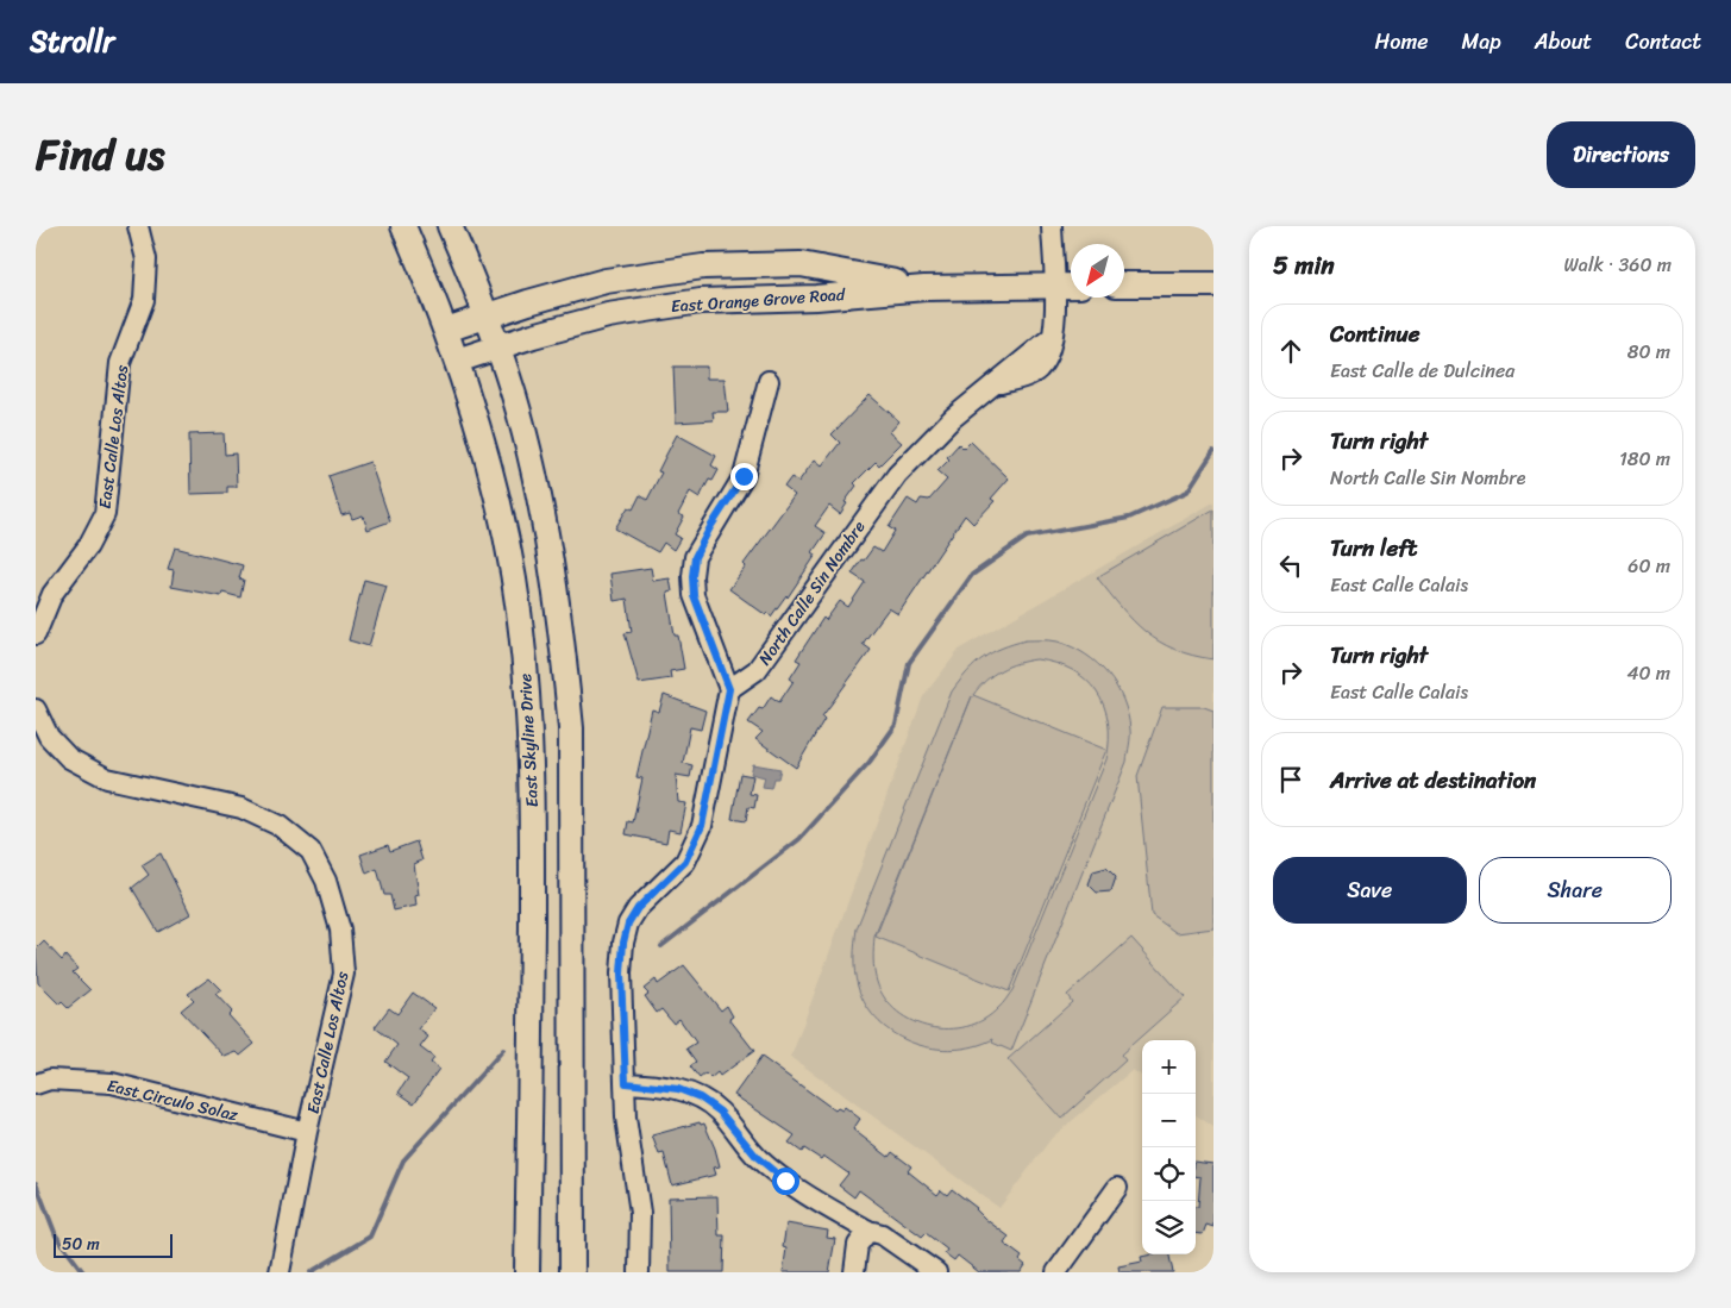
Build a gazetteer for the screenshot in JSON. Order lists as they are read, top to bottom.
{
  "streets": {
    "main road": ["East Orange Grove Road", "East Skyline Drive"],
    "street": ["East Calle Los Altos", "North Calle Sin Nombre", "East Circulo Solaz"]
  },
  "crossings": [
    ["East Orange Grove Road", "North Calle Sin Nombre"],
    ["East Orange Grove Road", "East Skyline Drive"],
    ["East Calle Los Altos", "East Circulo Solaz"]
  ],
  "scale_bar": "50 m",
  "north": "bottom left",
  "page": {
    "header": "Strollr",
    "nav": [
      "Home",
      "Map",
      "About",
      "Contact"
    ],
    "title": "Find us",
    "buttons": [
      "Directions",
      ["Save", "Share"]
    ],
    "heading": ["5 min", "Walk · 360 m"],
    "list": [
      ["Continue", "East Calle de Dulcinea", "80 m"],
      ["Turn right", "North Calle Sin Nombre", "180 m"],
      ["Turn left", "East Calle Calais", "60 m"],
      ["Turn right", "East Calle Calais", "40 m"],
      "Arrive at destination"
    ],
    "map_buttons": ["+", "−"],
    "scale": "50 m"
  }
}
